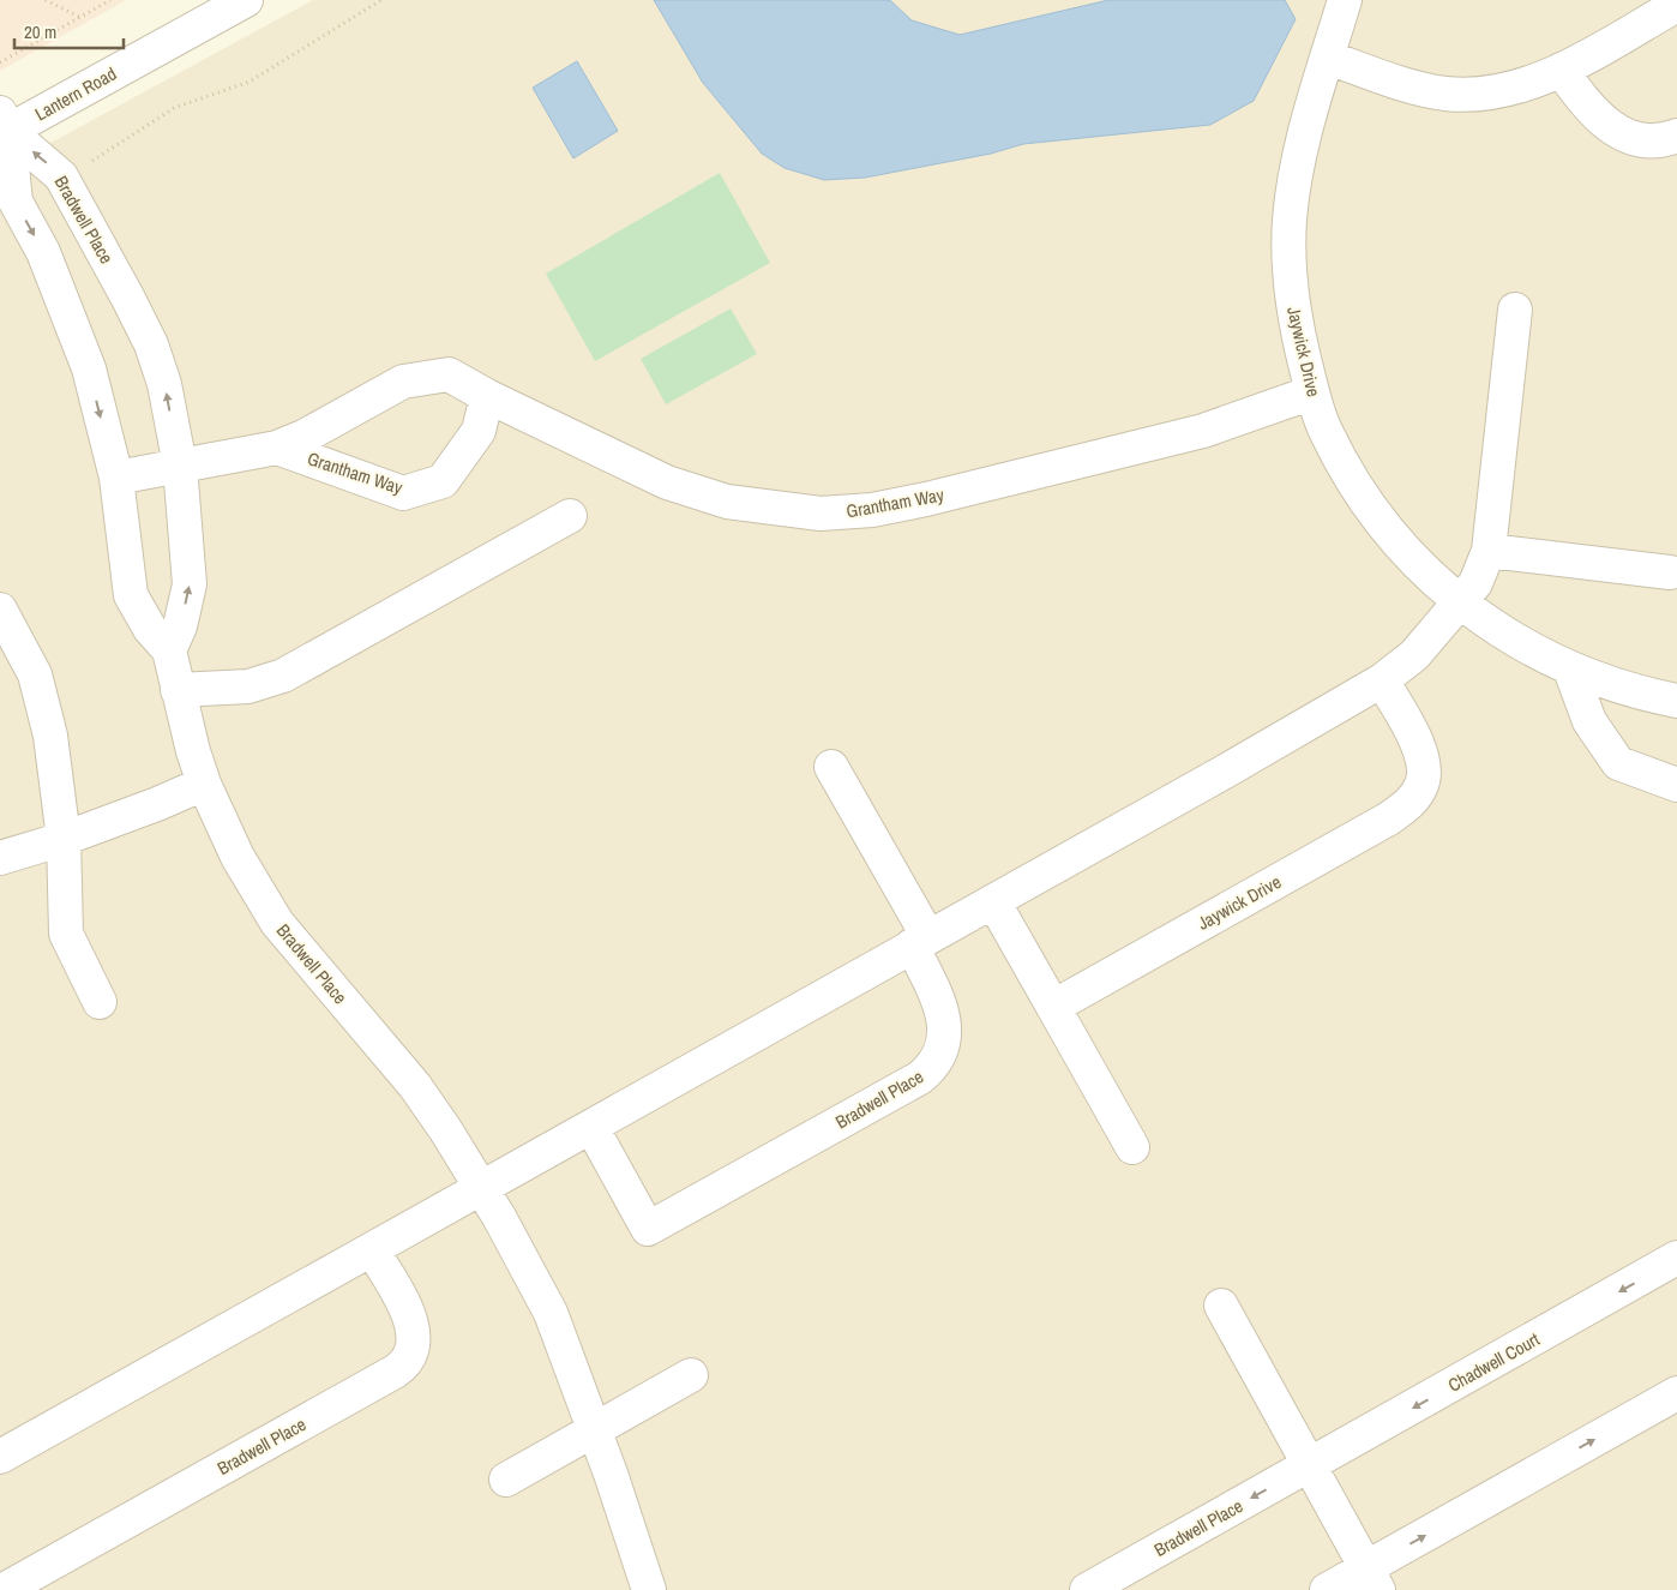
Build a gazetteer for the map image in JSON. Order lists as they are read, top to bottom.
{
  "streets": {
    "street": [
      "Lantern Road",
      "Bradwell Place",
      "Jaywick Drive",
      "Grantham Way",
      "Chadwell Court"
    ]
  },
  "crossings": [
    ["Lantern Road", "Bradwell Place"],
    ["Bradwell Place", "Grantham Way"],
    ["Bradwell Place", "Chadwell Court"],
    ["Jaywick Drive", "Grantham Way"]
  ],
  "scale_bar": "20 m"
}
